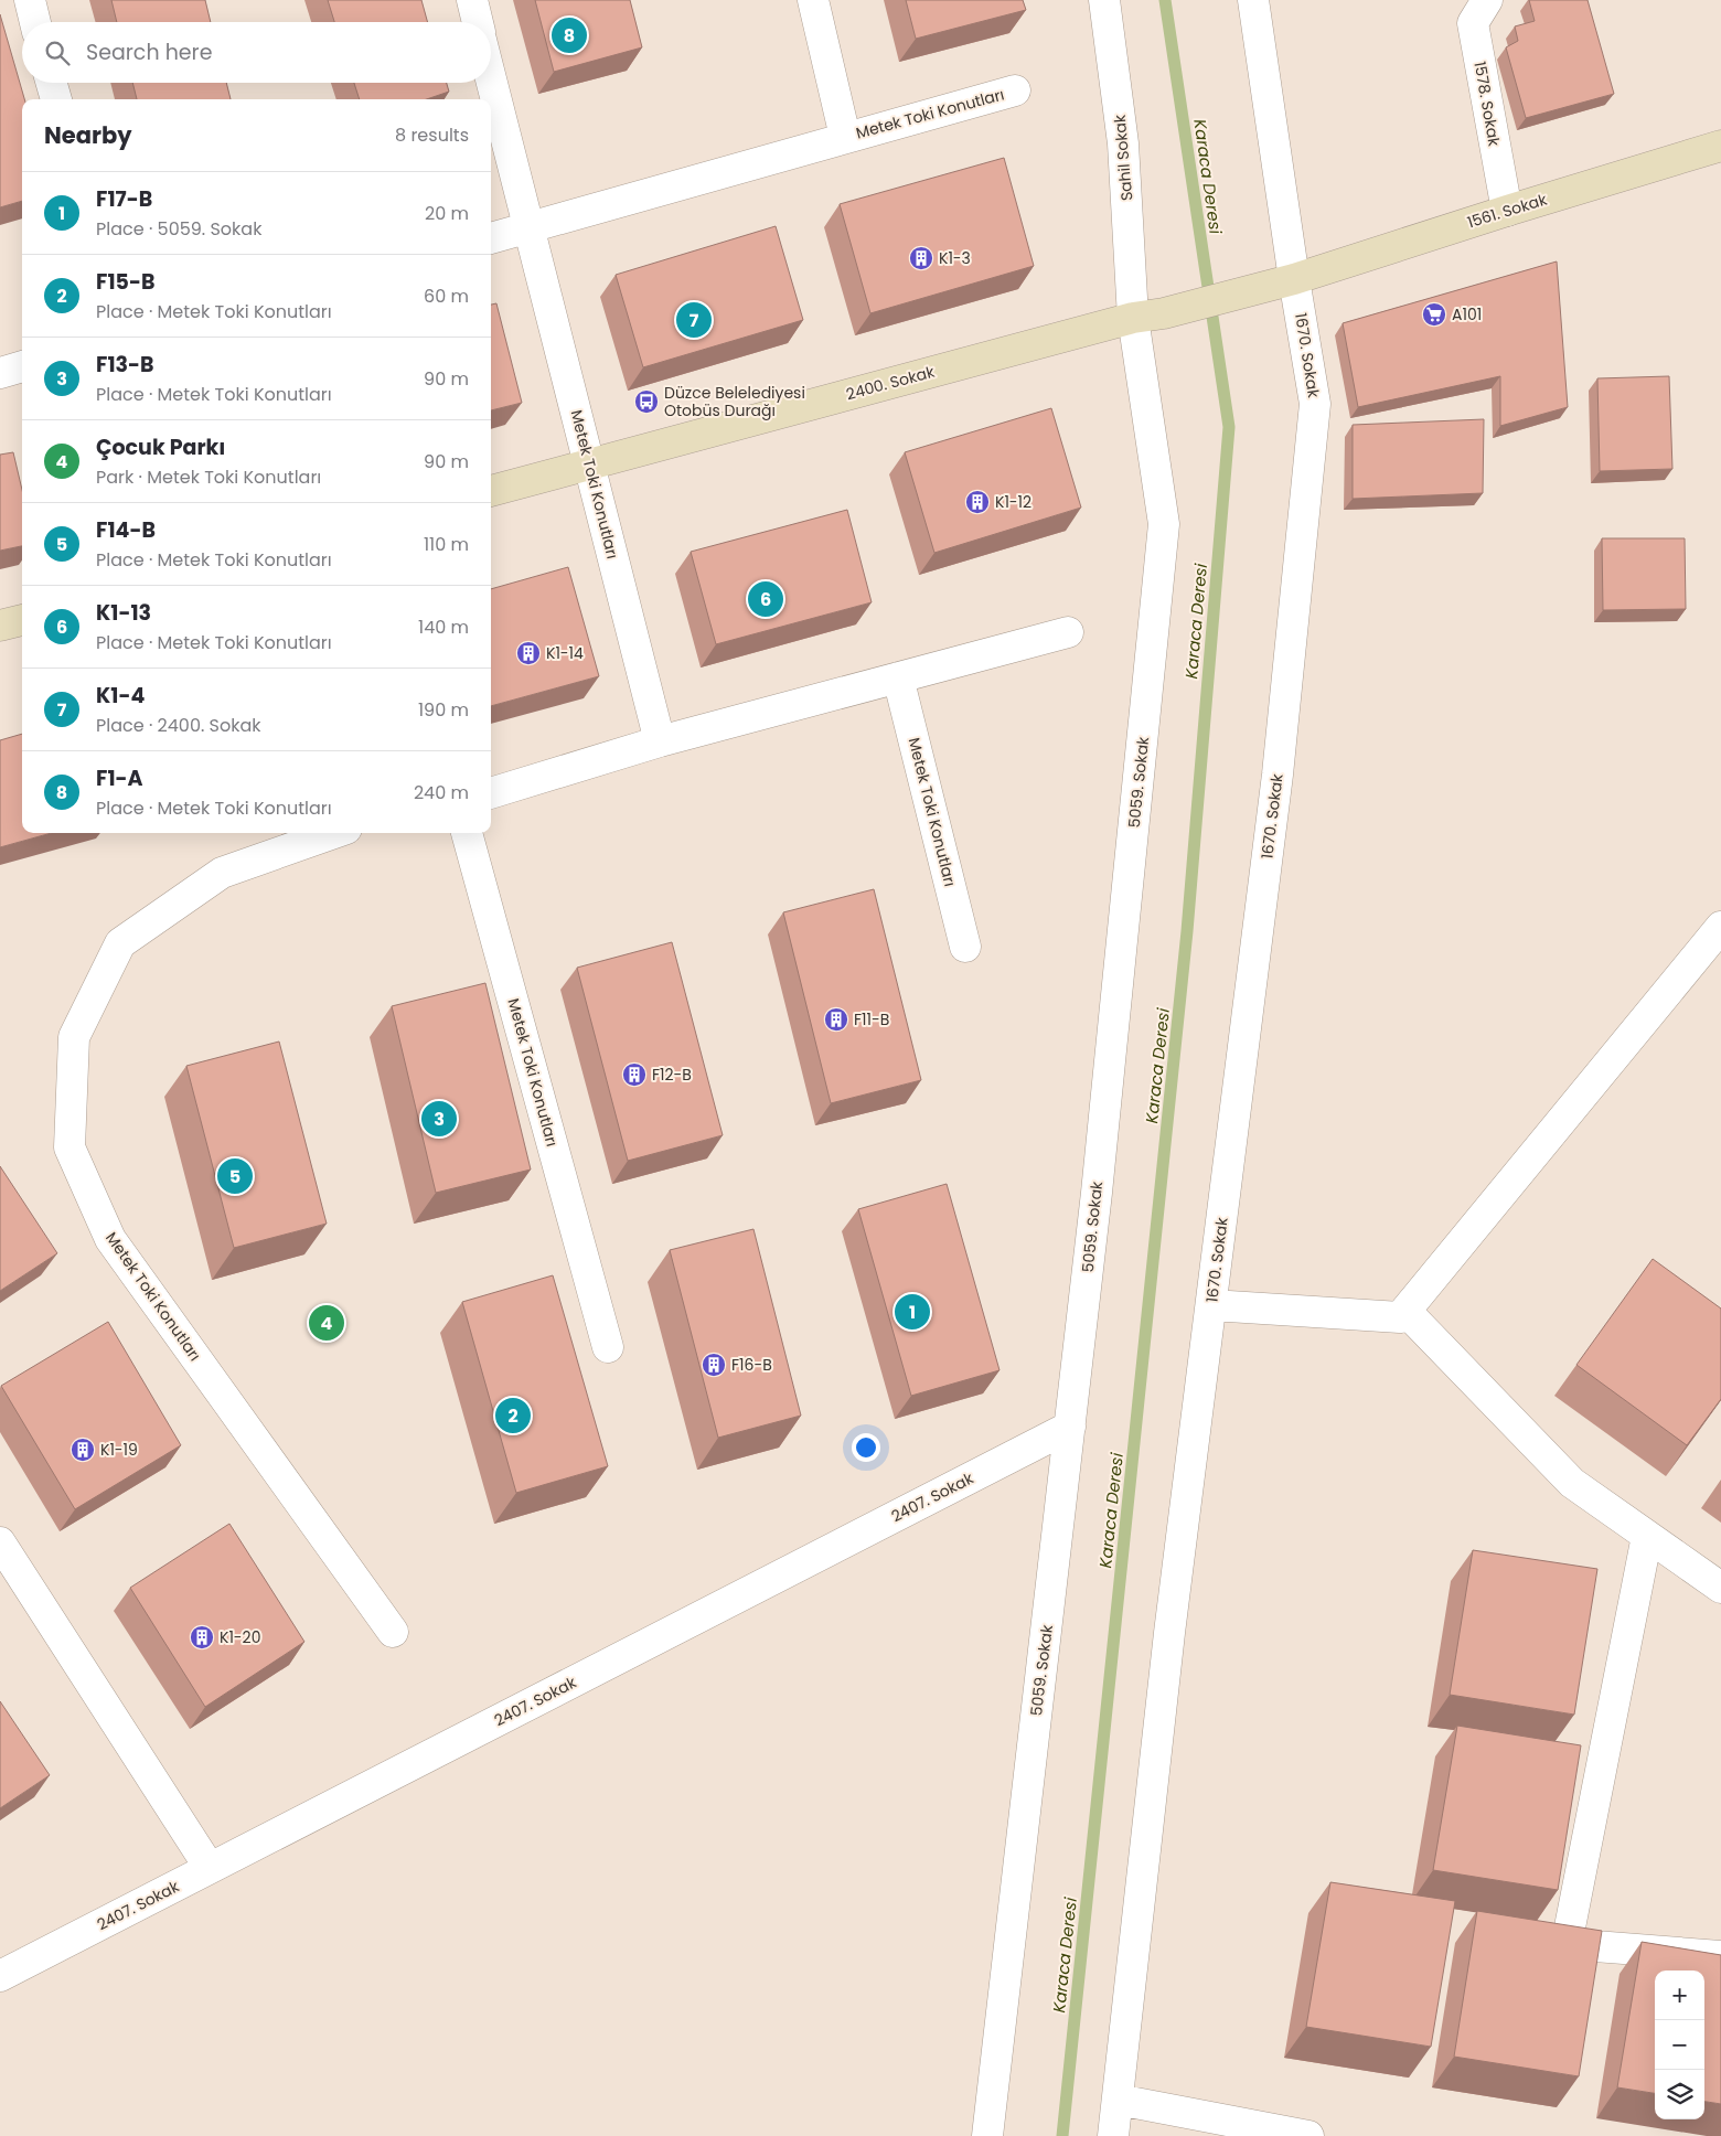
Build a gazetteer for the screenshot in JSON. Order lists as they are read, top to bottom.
{
  "streets": {
    "main road": ["1561. Sokak", "2400. Sokak"],
    "street": [
      "1578. Sokak",
      "Metek Toki Konutları",
      "Sahil Sokak",
      "1670. Sokak",
      "5059. Sokak",
      "2407. Sokak"
    ]
  },
  "crossings": [
    ["1578. Sokak", "1561. Sokak"],
    ["Metek Toki Konutları", "2400. Sokak"],
    ["Sahil Sokak", "2400. Sokak"],
    ["Sahil Sokak", "5059. Sokak"],
    ["1561. Sokak", "1670. Sokak"],
    ["1561. Sokak", "2400. Sokak"],
    ["1670. Sokak", "2400. Sokak"],
    ["2400. Sokak", "5059. Sokak"],
    ["5059. Sokak", "2407. Sokak"]
  ],
  "water": ["Karaca Deresi"],
  "places": {
    "building": [
      "K1-3",
      "K1-12",
      "K1-14",
      "F11-B",
      "F12-B",
      "F16-B",
      "K1-19",
      "K1-20"
    ],
    "supermarket": ["A101"],
    "bus stop": ["Düzce Belelediyesi Otobüs Durağı"]
  },
  "page": {
    "pins": [
      "8",
      "7",
      "6",
      "3",
      "5",
      "1",
      "4",
      "2"
    ],
    "search": "Search here",
    "heading": ["Nearby", "8 results"],
    "list": [
      {
        "mark": "1",
        "name": "F17-B",
        "note": "Place · 5059. Sokak",
        "value": "20 m"
      },
      {
        "mark": "2",
        "name": "F15-B",
        "note": "Place · Metek Toki Konutları",
        "value": "60 m"
      },
      {
        "mark": "3",
        "name": "F13-B",
        "note": "Place · Metek Toki Konutları",
        "value": "90 m"
      },
      {
        "mark": "4",
        "name": "Çocuk Parkı",
        "note": "Park · Metek Toki Konutları",
        "value": "90 m"
      },
      {
        "mark": "5",
        "name": "F14-B",
        "note": "Place · Metek Toki Konutları",
        "value": "110 m"
      },
      {
        "mark": "6",
        "name": "K1-13",
        "note": "Place · Metek Toki Konutları",
        "value": "140 m"
      },
      {
        "mark": "7",
        "name": "K1-4",
        "note": "Place · 2400. Sokak",
        "value": "190 m"
      },
      {
        "mark": "8",
        "name": "F1-A",
        "note": "Place · Metek Toki Konutları",
        "value": "240 m"
      }
    ],
    "map_buttons": ["+", "−"]
  }
}
